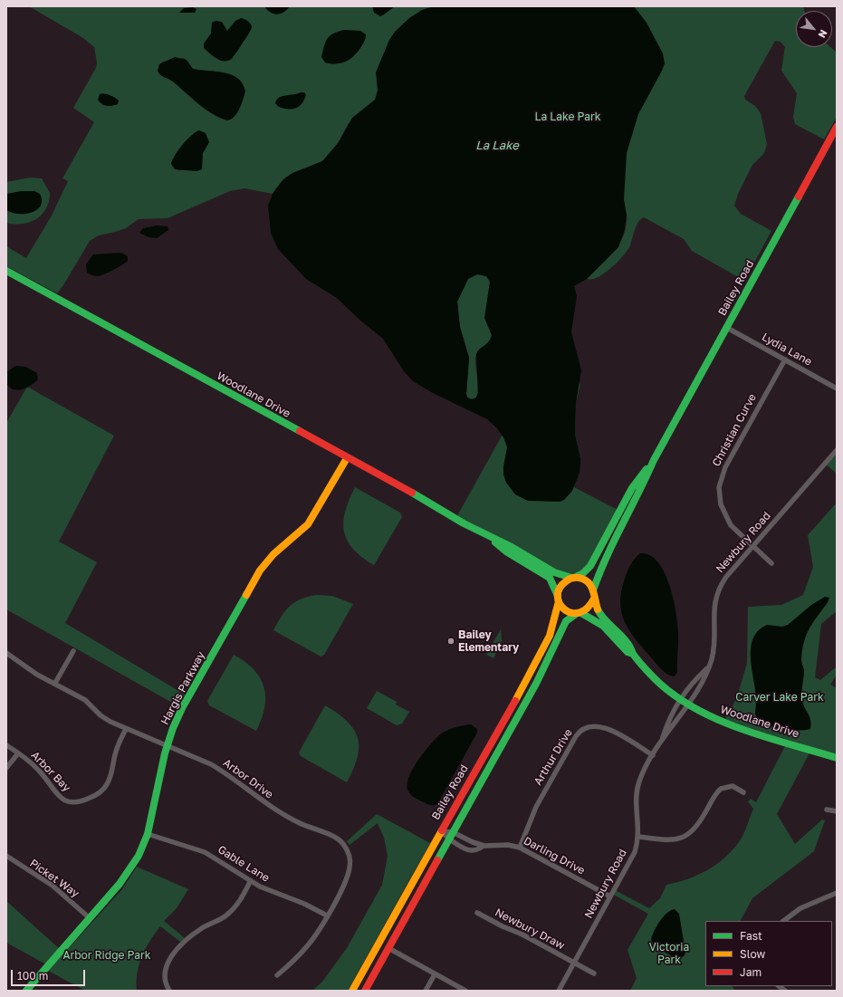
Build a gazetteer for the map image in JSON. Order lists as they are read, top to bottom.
{
  "streets": {
    "street": [
      "Bailey Road",
      "Lydia Lane",
      "Woodlane Drive",
      "Christian Curve",
      "Newbury Road",
      "Hargis Parkway",
      "Arthur Drive",
      "Arbor Bay",
      "Arbor Drive",
      "Darling Drive",
      "Gable Lane",
      "Picket Way",
      "Newbury Draw"
    ]
  },
  "crossings": [
    ["Bailey Road", "Lydia Lane"],
    ["Bailey Road", "Woodlane Drive"],
    ["Bailey Road", "Darling Drive"],
    ["Lydia Lane", "Christian Curve"],
    ["Woodlane Drive", "Newbury Road"],
    ["Woodlane Drive", "Hargis Parkway"],
    ["Christian Curve", "Newbury Road"],
    ["Newbury Road", "Arthur Drive"],
    ["Newbury Road", "Darling Drive"],
    ["Newbury Road", "Newbury Draw"],
    ["Hargis Parkway", "Arbor Drive"],
    ["Hargis Parkway", "Gable Lane"],
    ["Hargis Parkway", "Picket Way"],
    ["Arthur Drive", "Darling Drive"],
    ["Arbor Bay", "Arbor Drive"],
    ["Arbor Drive", "Gable Lane"]
  ],
  "water": ["La Lake"],
  "parks": [
    "La Lake Park",
    "Carver Lake Park",
    "Victoria Park",
    "Arbor Ridge Park"
  ],
  "places": ["Bailey Elementary"],
  "legend": ["Fast", "Slow", "Jam"],
  "scale_bar": "100 m",
  "north": "bottom right"
}
